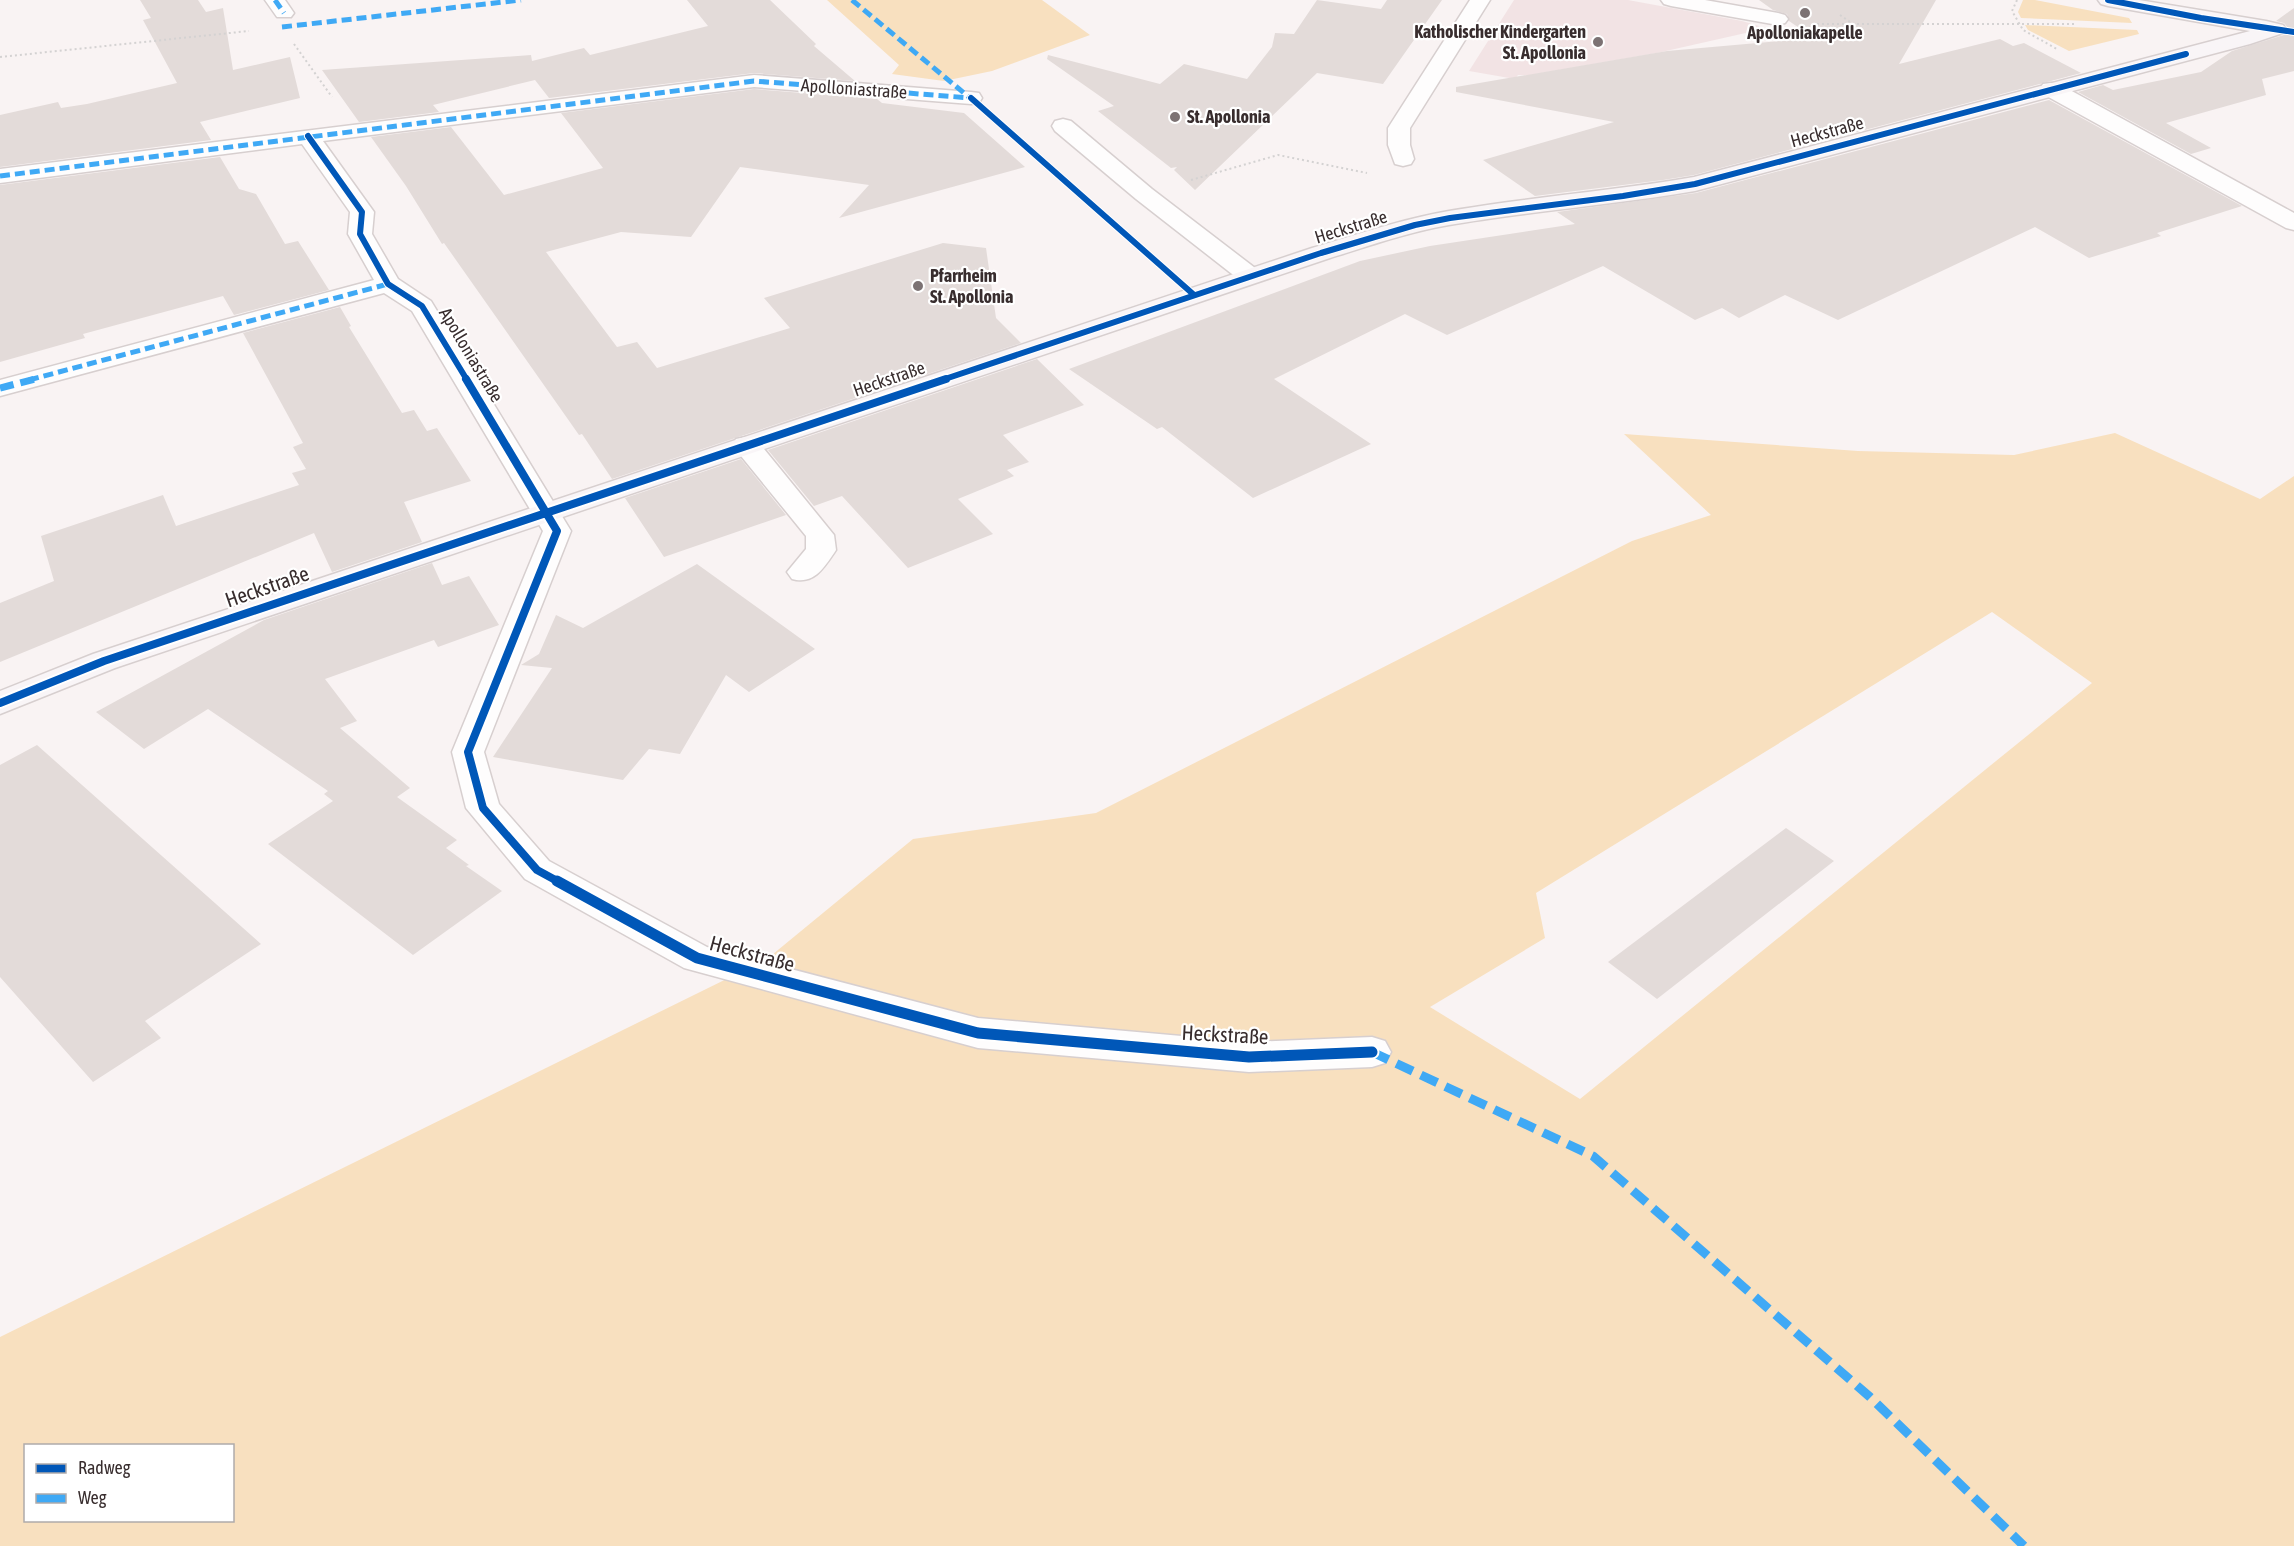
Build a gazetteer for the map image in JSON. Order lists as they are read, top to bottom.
{
  "streets": {
    "main road": ["Heckstraße"],
    "street": ["Apolloniastraße"]
  },
  "crossings": [
    ["Apolloniastraße", "Heckstraße"]
  ],
  "places": [
    "Apolloniakapelle",
    "Katholischer Kindergarten St. Apollonia",
    "St. Apollonia",
    "Pfarrheim St. Apollonia"
  ],
  "legend": ["Radweg", "Weg"]
}
